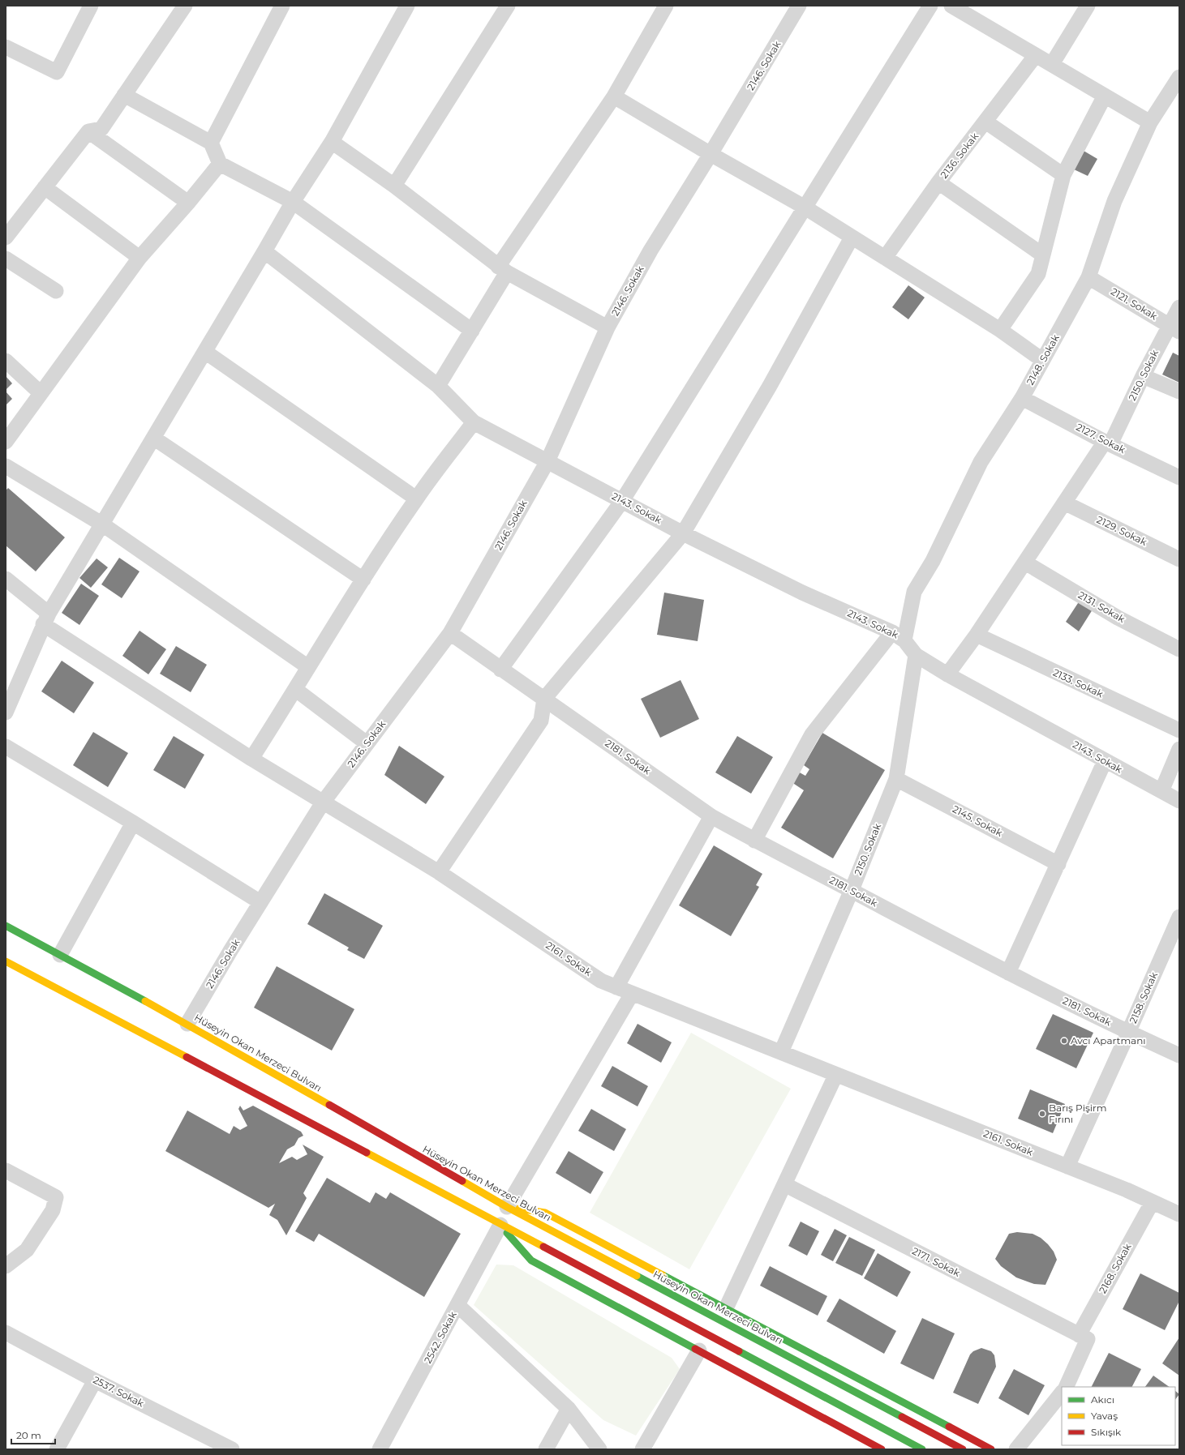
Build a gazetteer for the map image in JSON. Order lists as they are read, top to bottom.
{
  "streets": {
    "main road": ["Hüseyin Okan Merzeci Bulvarı"],
    "street": [
      "2146. Sokak",
      "2136. Sokak",
      "2121. Sokak",
      "2148. Sokak",
      "2150. Sokak",
      "2127. Sokak",
      "2143. Sokak",
      "2129. Sokak",
      "2131. Sokak",
      "2133. Sokak",
      "2181. Sokak",
      "2145. Sokak",
      "2161. Sokak",
      "2158. Sokak",
      "2171. Sokak",
      "2168. Sokak",
      "2542. Sokak",
      "2537. Sokak"
    ]
  },
  "crossings": [
    ["2146. Sokak", "2143. Sokak"],
    ["2146. Sokak", "2181. Sokak"],
    ["2146. Sokak", "2161. Sokak"],
    ["2146. Sokak", "Hüseyin Okan Merzeci Bulvarı"],
    ["2121. Sokak", "2148. Sokak"],
    ["2121. Sokak", "2150. Sokak"],
    ["2148. Sokak", "2127. Sokak"],
    ["2148. Sokak", "2143. Sokak"],
    ["2150. Sokak", "2127. Sokak"],
    ["2150. Sokak", "2143. Sokak"],
    ["2150. Sokak", "2129. Sokak"],
    ["2150. Sokak", "2131. Sokak"],
    ["2150. Sokak", "2133. Sokak"],
    ["2150. Sokak", "2181. Sokak"],
    ["2150. Sokak", "2145. Sokak"],
    ["2150. Sokak", "2161. Sokak"],
    ["2181. Sokak", "2158. Sokak"],
    ["2161. Sokak", "2158. Sokak"],
    ["2161. Sokak", "2168. Sokak"],
    ["2171. Sokak", "2168. Sokak"]
  ],
  "places": ["Avcı Apartmanı", "Barış Pişirm Fırını"],
  "legend": ["Akıcı", "Yavaş", "Sıkışık"],
  "scale_bar": "20 m"
}
